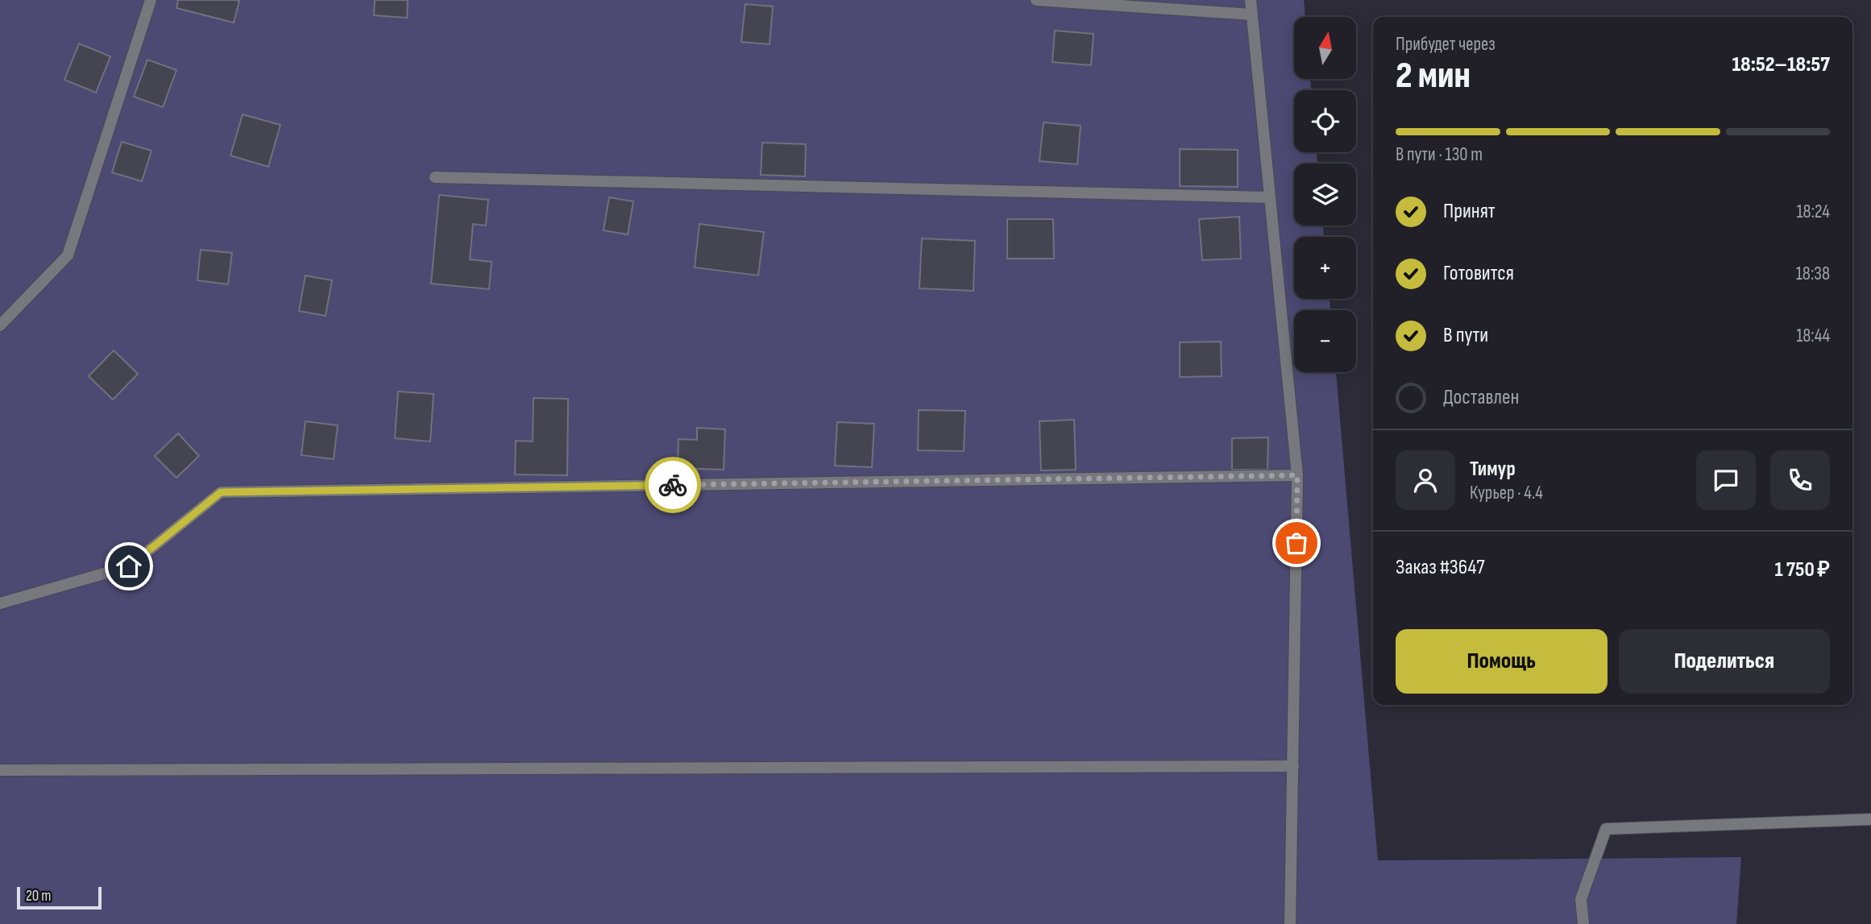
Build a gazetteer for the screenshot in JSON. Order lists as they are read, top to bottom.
{
  "scale_bar": "20 m",
  "north": "top",
  "page": {
    "map_buttons": ["+", "−"],
    "heading": ["2 мин", "Прибудет через", "18:52–18:57"],
    "panel": [
      "Тимур",
      "Курьер · 4.4",
      "Заказ #3647",
      "1 750 ₽"
    ],
    "bar": "В пути · 130 m",
    "list": [
      ["Принят", "18:24"],
      ["Готовится", "18:38"],
      ["В пути", "18:44"],
      "Доставлен"
    ],
    "buttons": ["Помощь", "Поделиться"],
    "scale": "20 m"
  }
}
